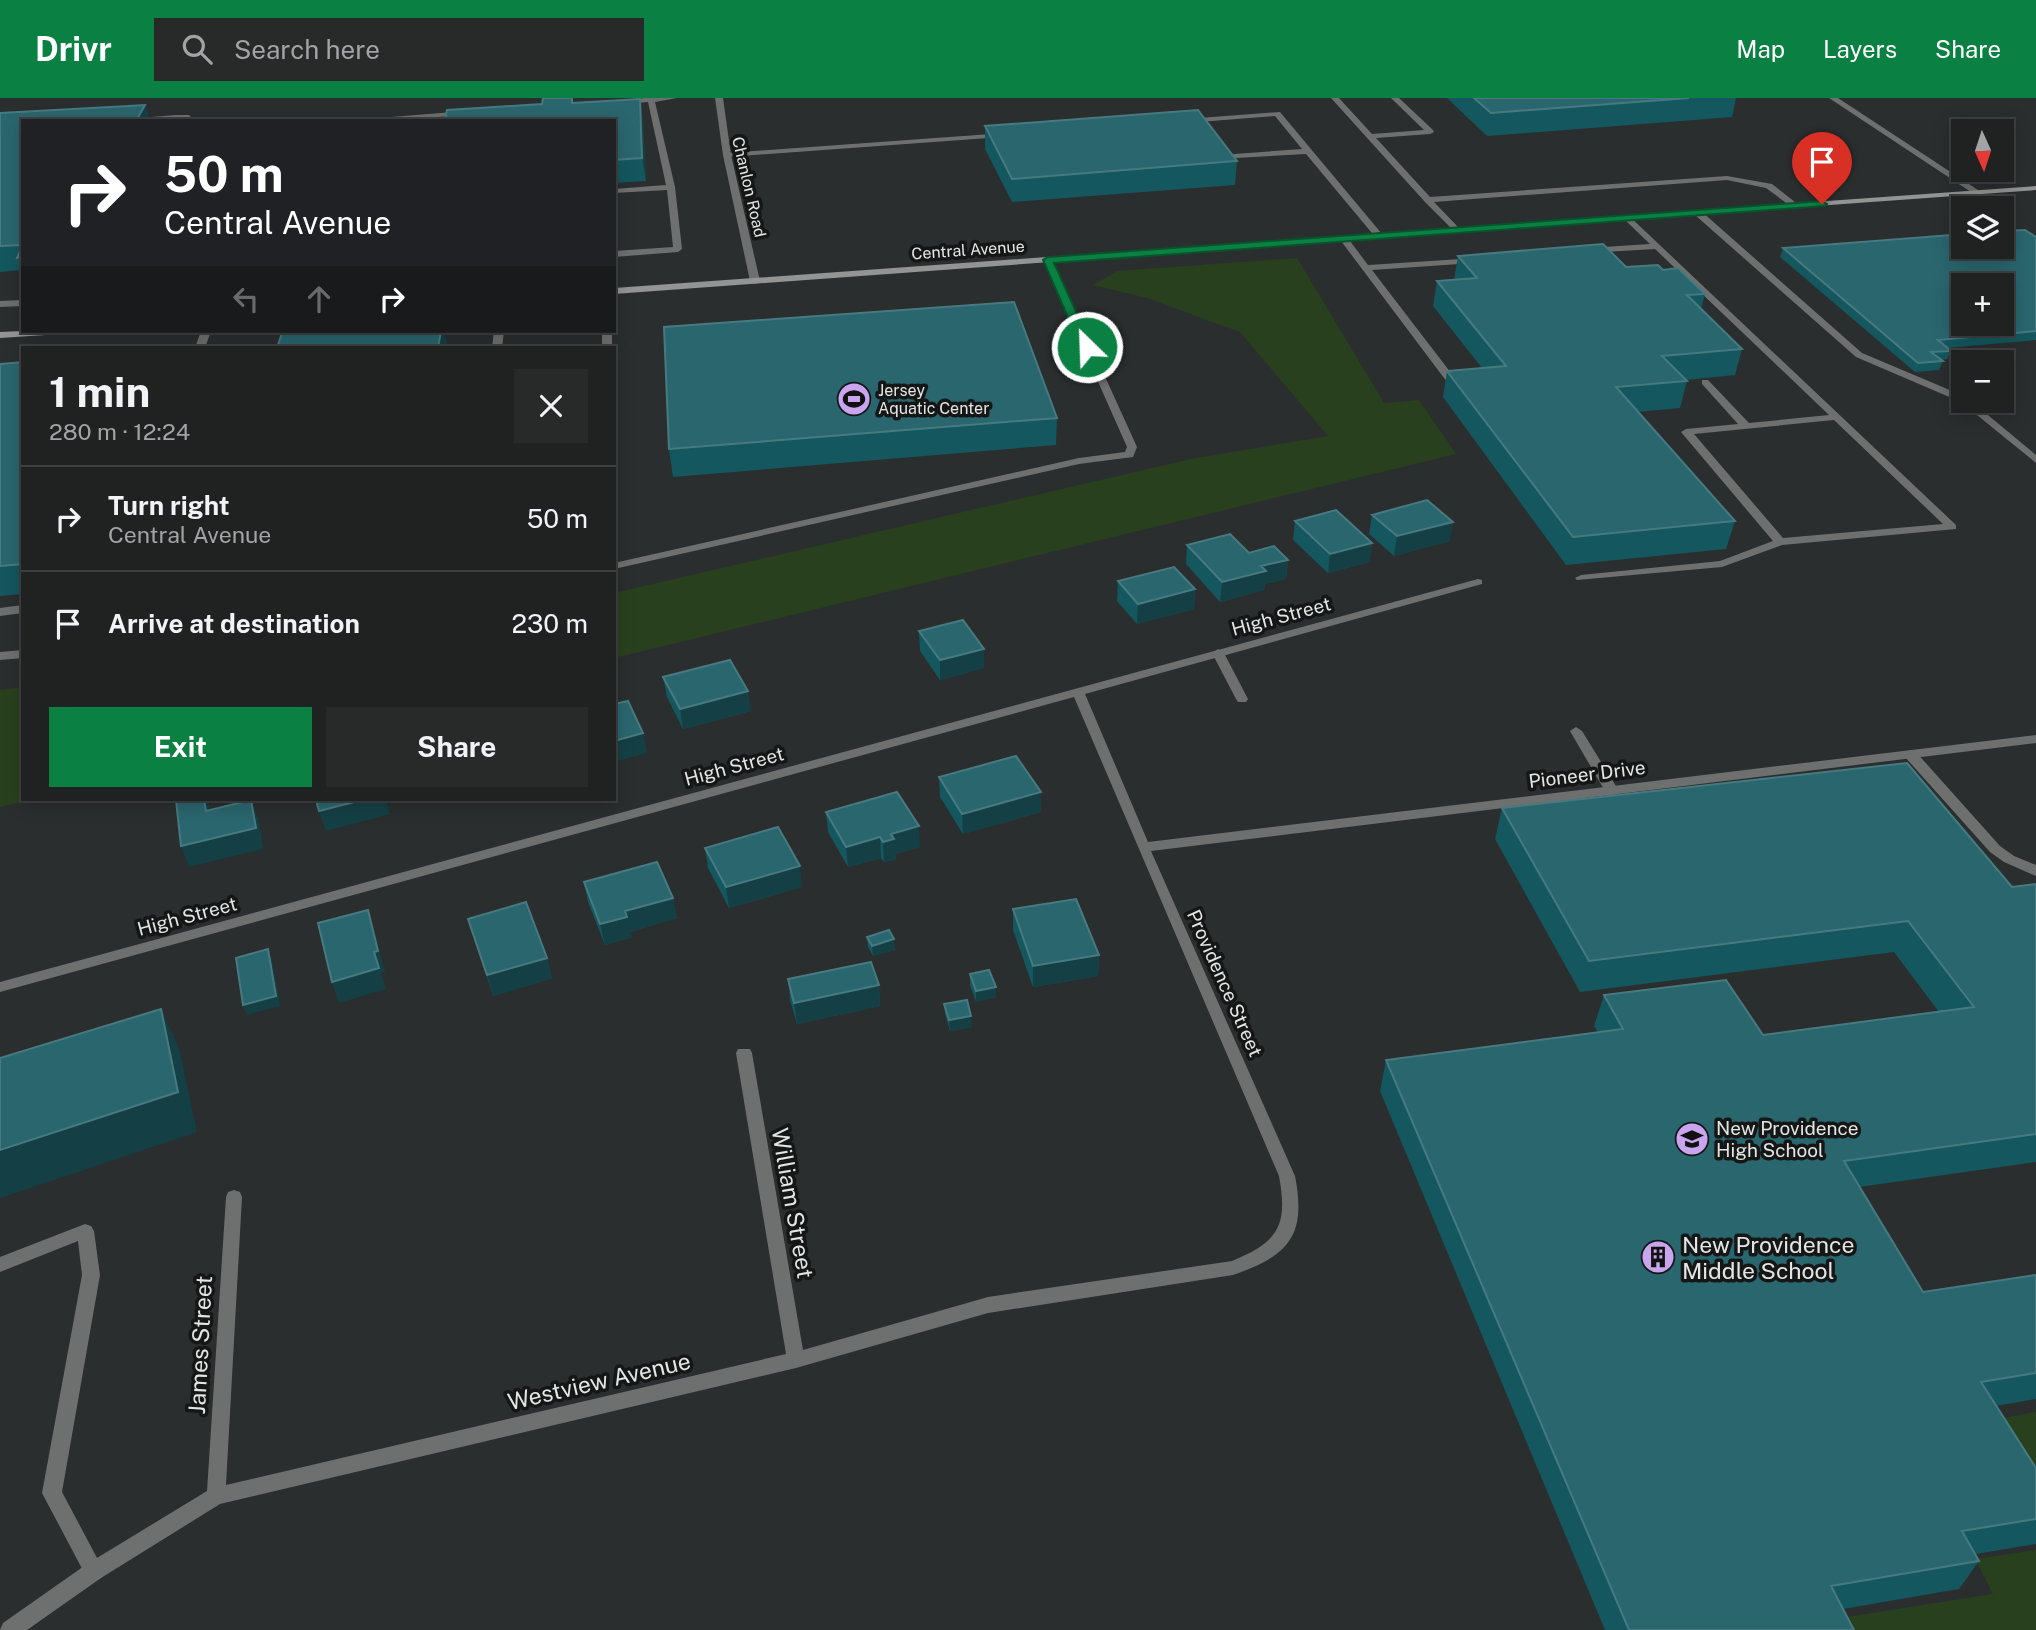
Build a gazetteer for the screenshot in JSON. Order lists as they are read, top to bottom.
{
  "streets": {
    "street": [
      "Chanlon Road",
      "Central Avenue",
      "High Street",
      "Pioneer Drive",
      "Providence Street",
      "William Street",
      "James Street",
      "Westview Avenue"
    ]
  },
  "crossings": [
    ["Chanlon Road", "Central Avenue"],
    ["High Street", "Providence Street"],
    ["Pioneer Drive", "Providence Street"],
    ["Providence Street", "Westview Avenue"],
    ["William Street", "Westview Avenue"],
    ["James Street", "Westview Avenue"]
  ],
  "places": {
    "sports": ["Jersey Aquatic Center"],
    "school or university": ["New Providence High School"],
    "building": ["New Providence Middle School"]
  },
  "north": "bottom",
  "page": {
    "header": "Drivr",
    "search": "Search here",
    "nav": ["Map", "Layers", "Share"],
    "map_buttons": ["+", "−"],
    "turn": ["50 m", "Central Avenue"],
    "heading": ["1 min", "280 m · 12:24"],
    "list": [
      {
        "name": "Turn right",
        "note": "Central Avenue",
        "value": "50 m"
      },
      {
        "name": "Arrive at destination",
        "value": "230 m"
      }
    ],
    "buttons": ["Exit", "Share"]
  }
}
